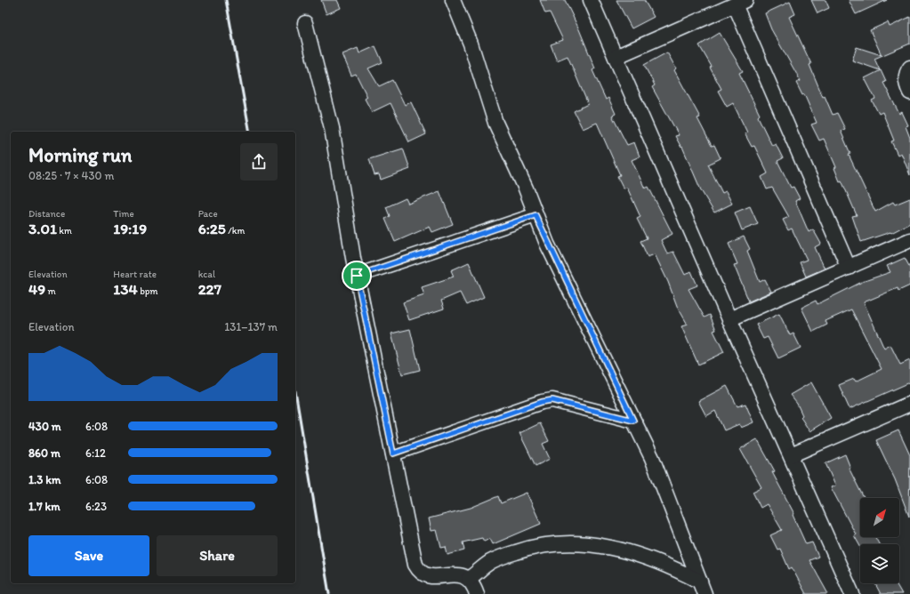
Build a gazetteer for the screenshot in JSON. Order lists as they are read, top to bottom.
{
  "north": "top right",
  "page": {
    "heading": ["Morning run", "08:25 · 7 × 430 m"],
    "stats": [
      ["Distance", "3.01 km"],
      ["Time", "19:19"],
      ["Pace", "6:25 /km"],
      ["Elevation", "49 m"],
      ["Heart rate", "134 bpm"],
      ["kcal", "227"]
    ],
    "chart": ["Elevation", "131–137 m"],
    "list": [
      {
        "name": "430 m",
        "note": "6:08"
      },
      {
        "name": "860 m",
        "note": "6:12"
      },
      {
        "name": "1.3 km",
        "note": "6:08"
      },
      {
        "name": "1.7 km",
        "note": "6:23"
      }
    ],
    "buttons": ["Save", "Share"]
  }
}
